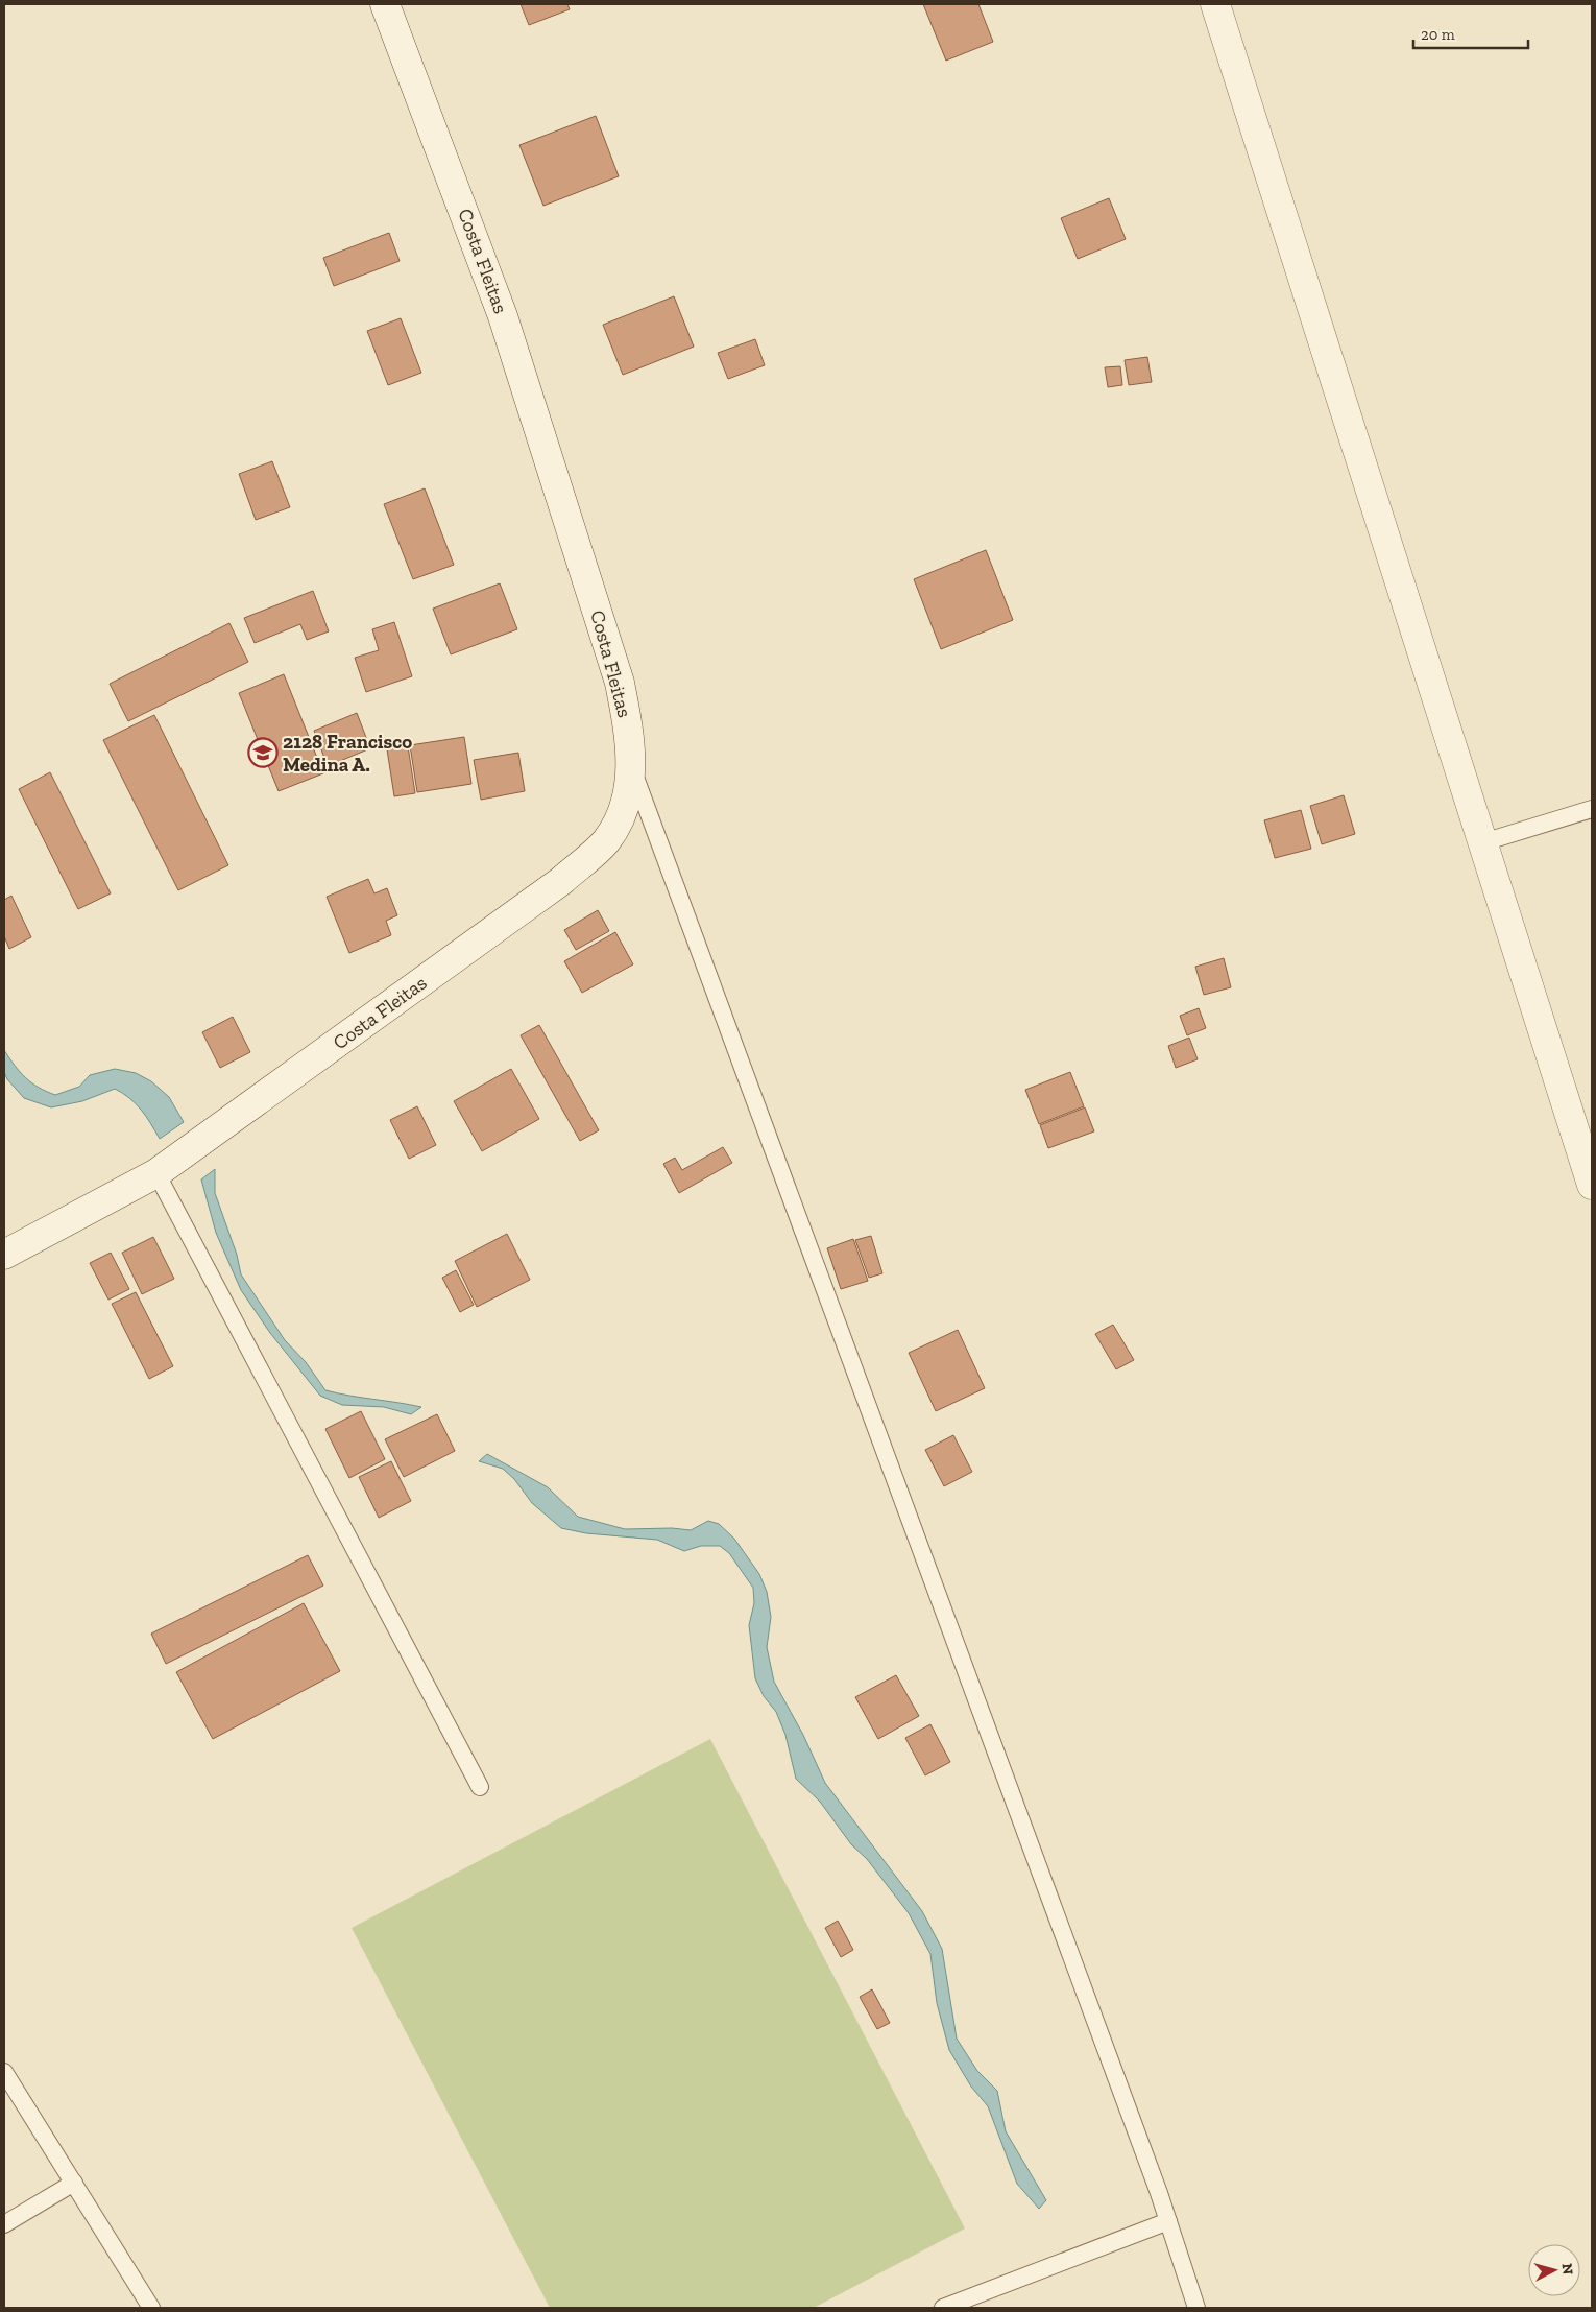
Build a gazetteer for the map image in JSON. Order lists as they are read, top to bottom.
{
  "streets": {
    "main road": ["Costa Fleitas"]
  },
  "places": {
    "school or university": ["2128 Francisco Medina A."]
  },
  "scale_bar": "20 m",
  "north": "right"
}
